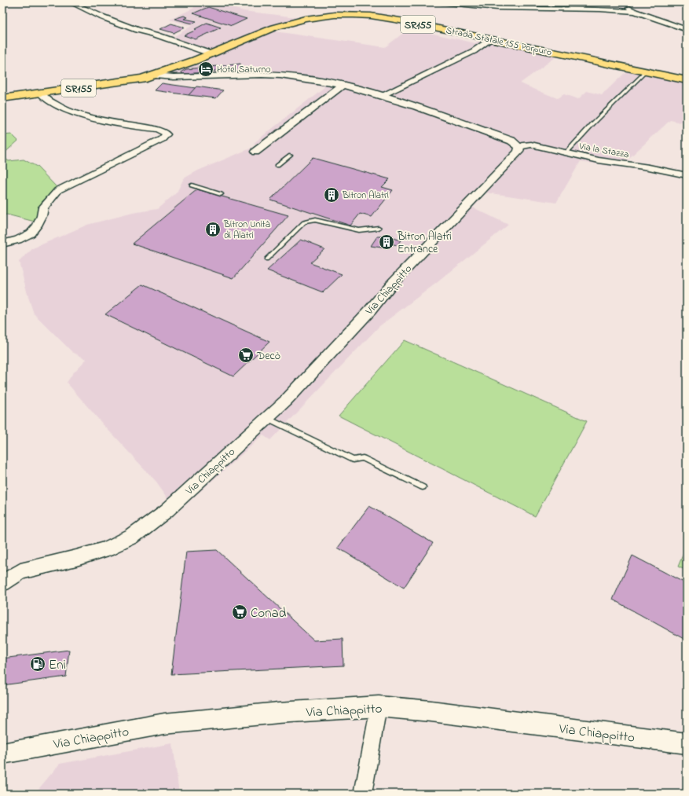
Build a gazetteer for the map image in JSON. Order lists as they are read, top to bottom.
{
  "streets": {
    "main road": ["SR155", "Strada Statale 155 Porpuro"],
    "street": ["Via la Stazza", "Via Chiappitto"]
  },
  "crossings": [
    ["Via la Stazza", "Via Chiappitto"]
  ],
  "places": {
    "hotel": ["Hotel Saturno"],
    "building": ["Bitron Alatri", "Bitron Unità di Alatri", "Bitron Alatri Entrance"],
    "supermarket": ["Decò", "Conad"],
    "fuel station": ["Eni"]
  }
}
